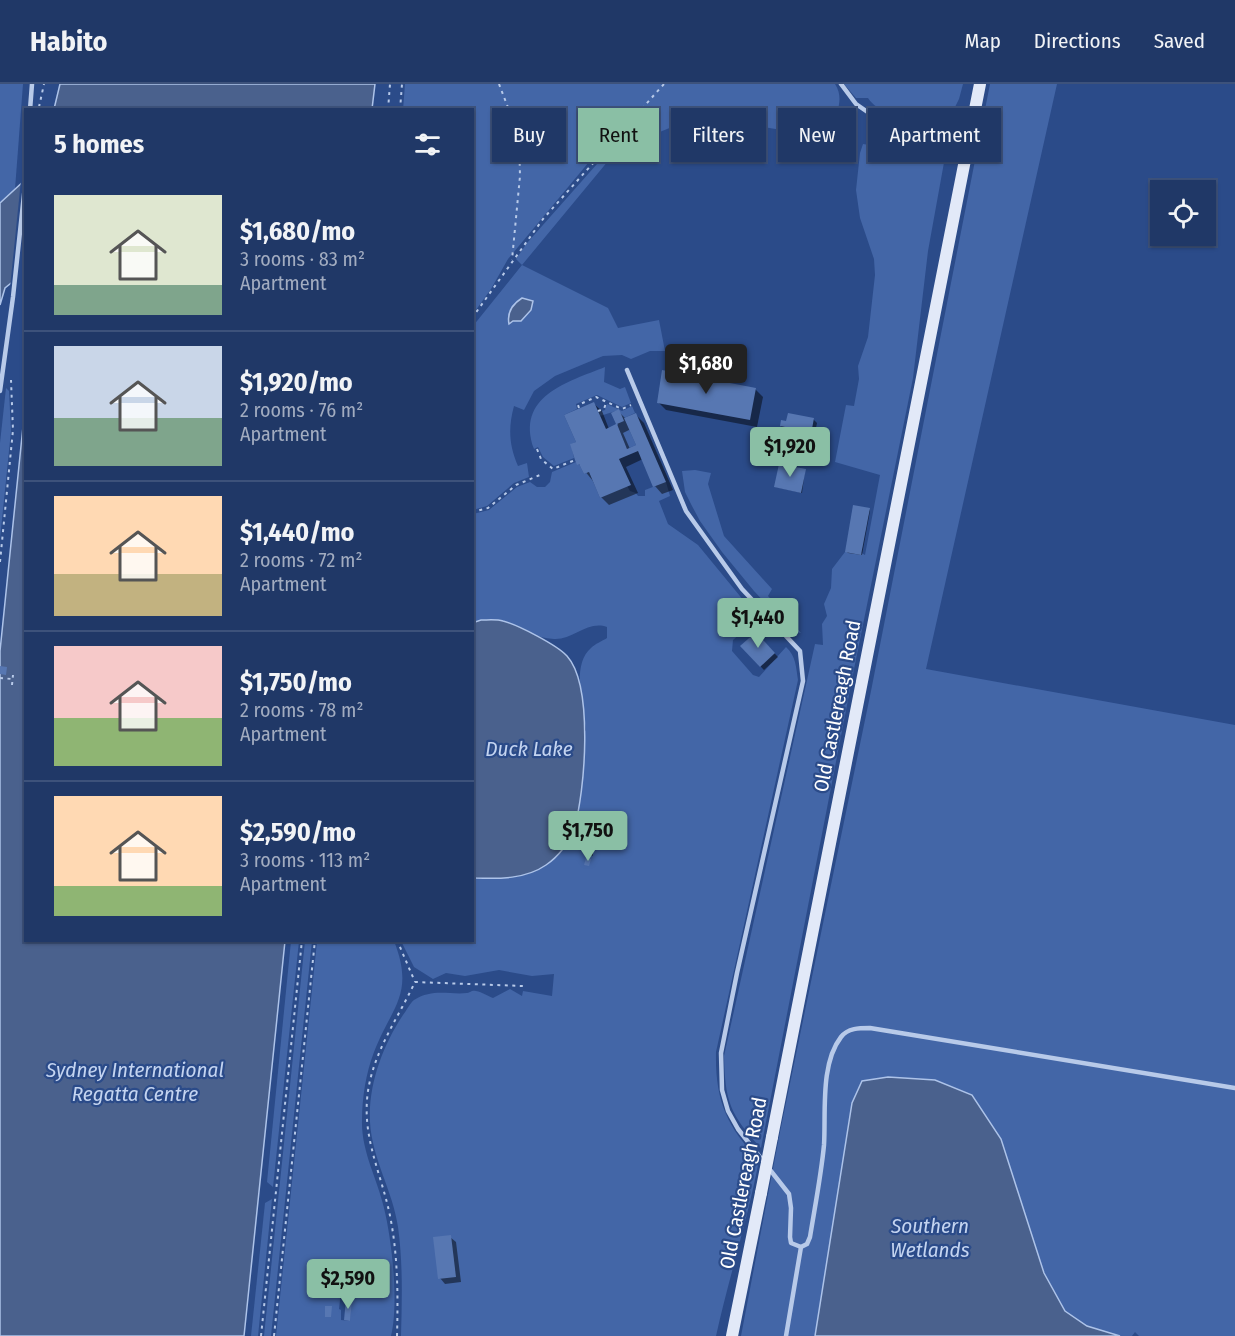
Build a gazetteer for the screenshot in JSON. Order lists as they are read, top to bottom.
{
  "streets": {
    "street": ["Old Castlereagh Road"]
  },
  "water": ["Duck Lake", "Sydney International Regatta Centre", "Southern Wetlands"],
  "page": {
    "header": "Habito",
    "nav": ["Map", "Directions", "Saved"],
    "chip": [
      "Buy",
      "Rent",
      "Filters",
      "New",
      "Apartment"
    ],
    "heading": "5 homes",
    "list": [
      {
        "name": "$1,680/mo",
        "note": "3 rooms · 83 m² · Apartment"
      },
      {
        "name": "$1,920/mo",
        "note": "2 rooms · 76 m² · Apartment"
      },
      {
        "name": "$1,440/mo",
        "note": "2 rooms · 72 m² · Apartment"
      },
      {
        "name": "$1,750/mo",
        "note": "2 rooms · 78 m² · Apartment"
      },
      {
        "name": "$2,590/mo",
        "note": "3 rooms · 113 m² · Apartment"
      }
    ],
    "price": [
      "$1,680",
      "$1,920",
      "$1,440",
      "$1,750",
      "$2,590"
    ]
  }
}
